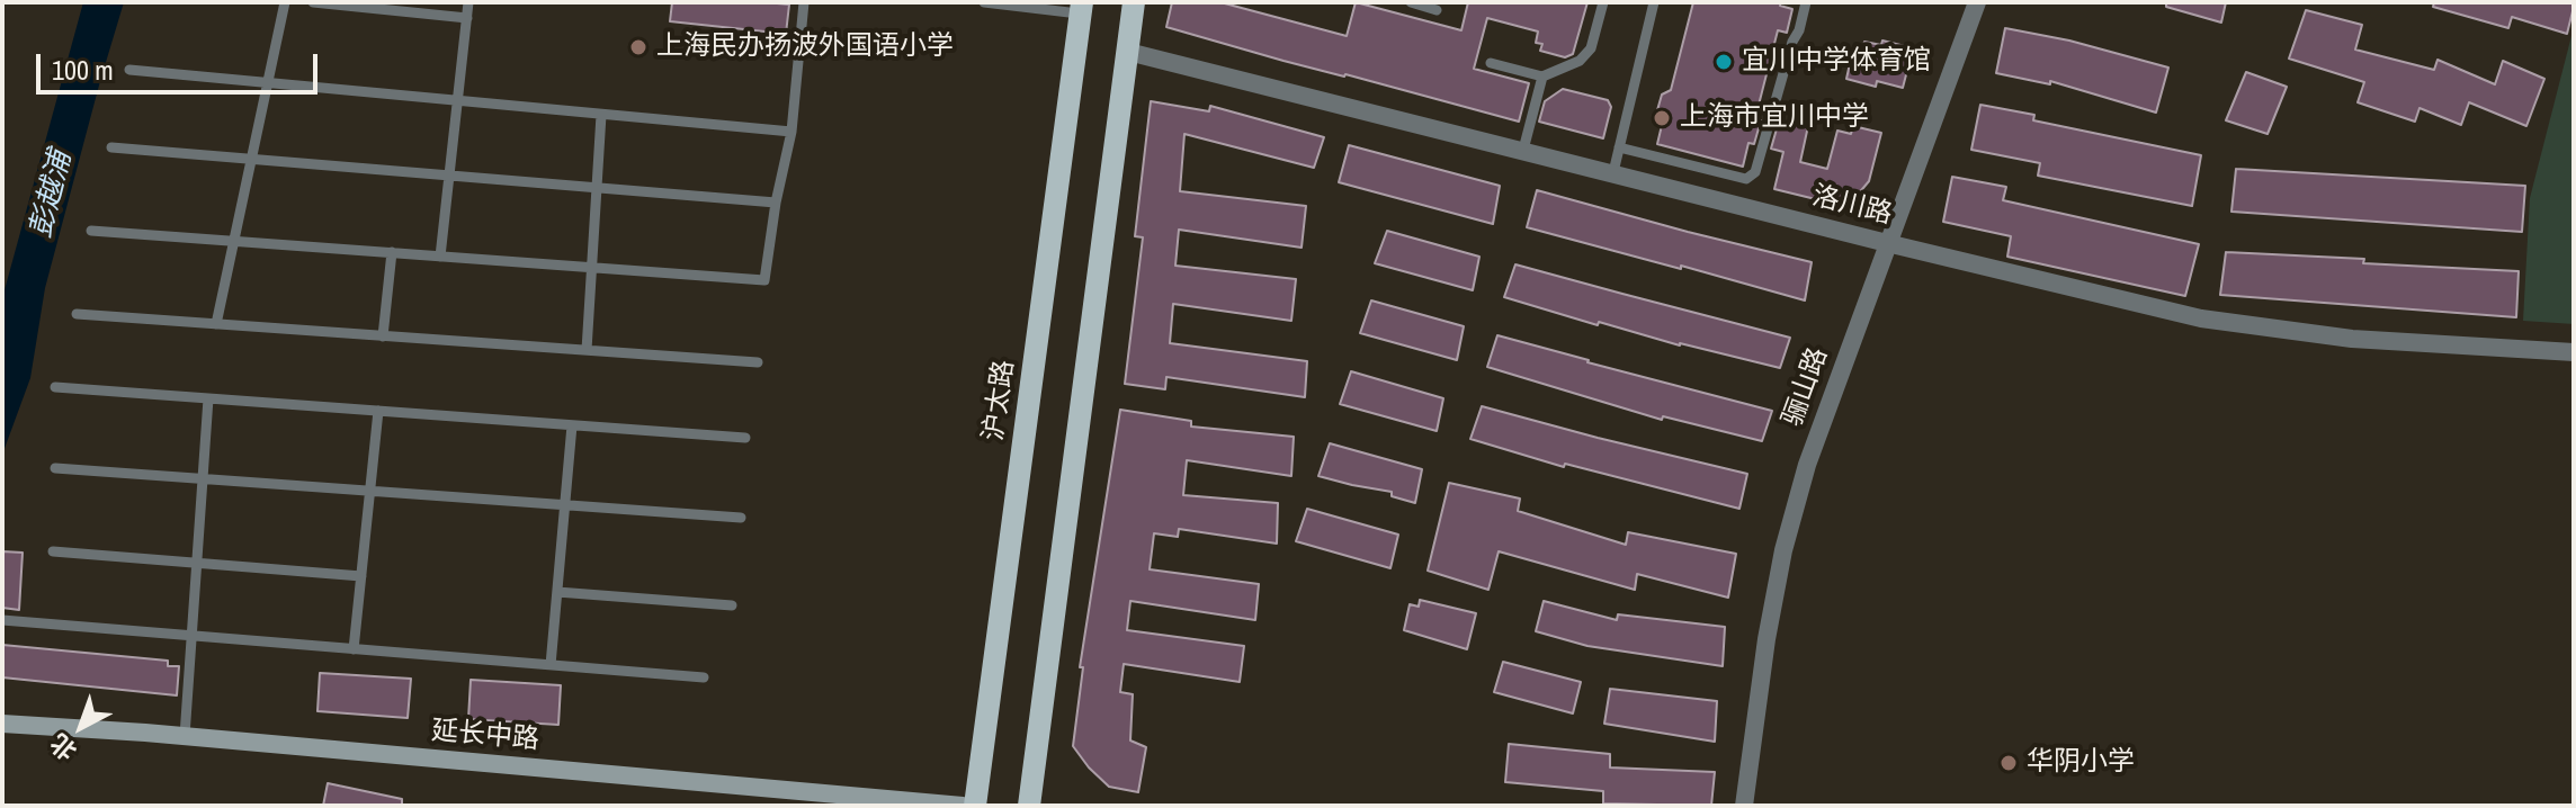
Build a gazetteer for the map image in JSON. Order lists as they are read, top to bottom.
{
  "streets": {
    "main road": ["沪太路"],
    "street": ["洛川路", "骊山路", "延长中路"]
  },
  "crossings": [
    ["洛川路", "骊山路"]
  ],
  "water": ["彭越浦"],
  "places": [
    "上海民办扬波外国语小学",
    "宜川中学体育馆",
    "上海市宜川中学",
    "华阴小学"
  ],
  "scale_bar": "100 m",
  "north": "bottom left"
}
